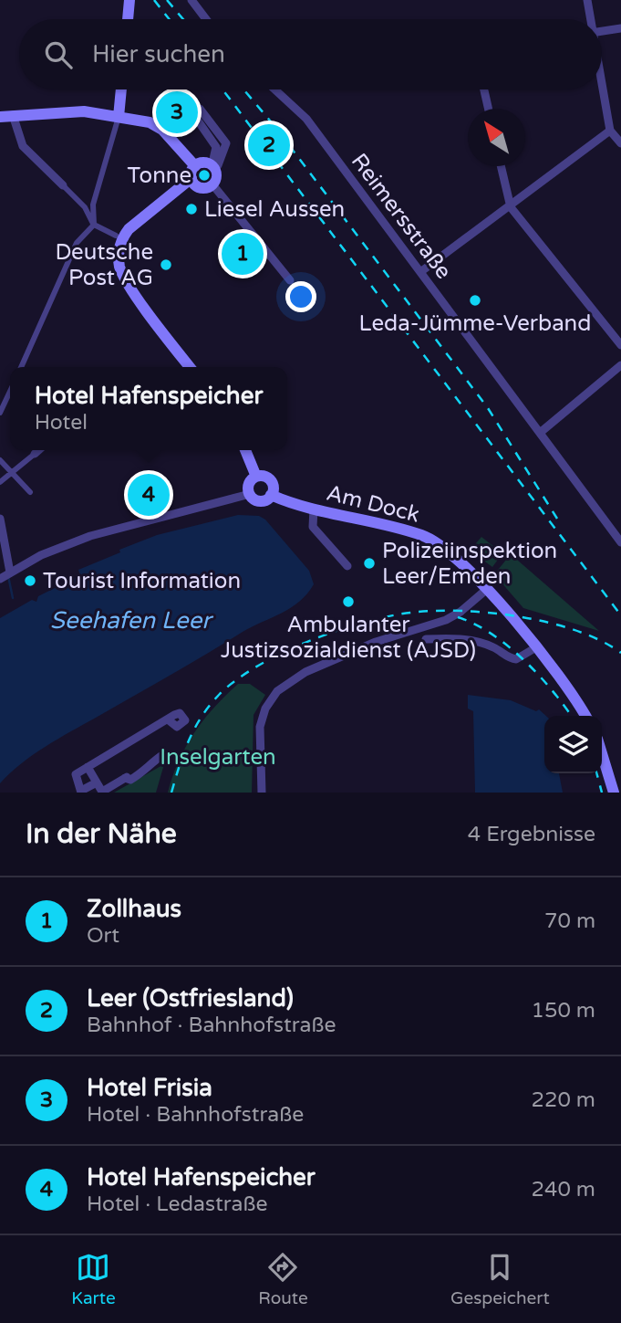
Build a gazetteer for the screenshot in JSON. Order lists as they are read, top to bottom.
{
  "streets": {
    "main road": ["Am Dock"],
    "street": ["Reimersstraße"]
  },
  "water": ["Seehafen Leer"],
  "parks": ["Inselgarten"],
  "places": [
    "Tonne",
    "Liesel Aussen",
    "Deutsche Post AG",
    "Leda-Jümme-Verband",
    "Polizeiinspektion Leer/Emden",
    "Tourist Information",
    "Ambulanter Justizsozialdienst (AJSD)"
  ],
  "north": "top left",
  "page": {
    "search": "Hier suchen",
    "pins": [
      "3",
      "2",
      "1",
      "4"
    ],
    "popup": ["Hotel Hafenspeicher", "Hotel"],
    "heading": ["In der Nähe", "4 Ergebnisse"],
    "list": [
      {
        "mark": "1",
        "name": "Zollhaus",
        "note": "Ort",
        "value": "70 m"
      },
      {
        "mark": "2",
        "name": "Leer (Ostfriesland)",
        "note": "Bahnhof · Bahnhofstraße",
        "value": "150 m"
      },
      {
        "mark": "3",
        "name": "Hotel Frisia",
        "note": "Hotel · Bahnhofstraße",
        "value": "220 m"
      },
      {
        "mark": "4",
        "name": "Hotel Hafenspeicher",
        "note": "Hotel · Ledastraße",
        "value": "240 m"
      }
    ],
    "nav": ["Karte", "Route", "Gespeichert"]
  }
}
